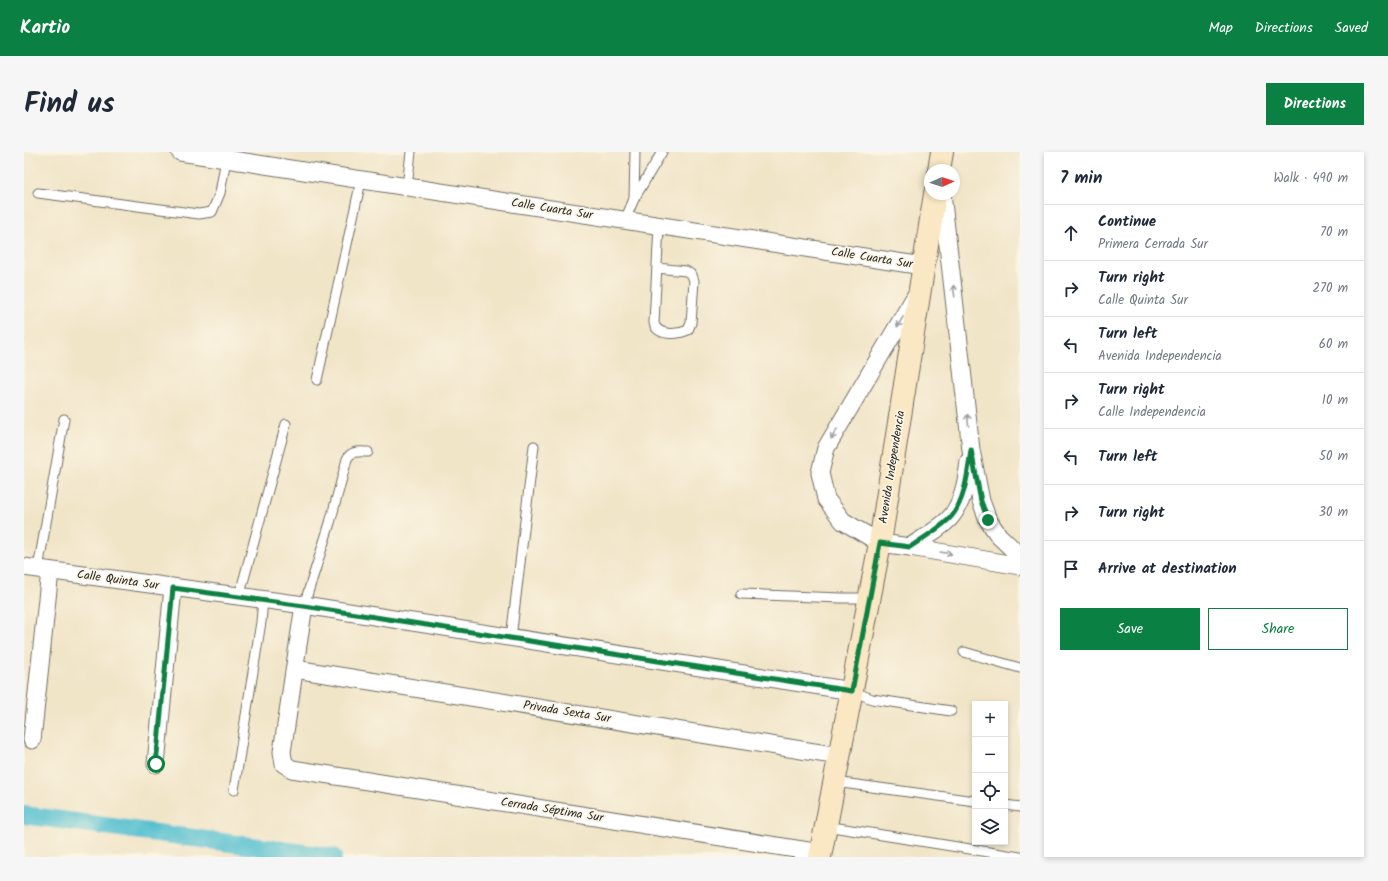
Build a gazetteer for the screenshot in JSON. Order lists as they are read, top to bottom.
{
  "streets": {
    "main road": ["Avenida Independencia"],
    "street": [
      "Calle Cuarta Sur",
      "Calle Quinta Sur",
      "Privada Sexta Sur",
      "Cerrada Séptima Sur"
    ]
  },
  "crossings": [
    ["Calle Cuarta Sur", "Avenida Independencia"],
    ["Avenida Independencia", "Calle Quinta Sur"],
    ["Avenida Independencia", "Privada Sexta Sur"],
    ["Avenida Independencia", "Cerrada Séptima Sur"],
    ["Privada Sexta Sur", "Cerrada Séptima Sur"]
  ],
  "north": "right",
  "page": {
    "header": "Kartio",
    "nav": ["Map", "Directions", "Saved"],
    "title": "Find us",
    "buttons": [
      "Directions",
      ["Save", "Share"]
    ],
    "heading": ["7 min", "Walk · 490 m"],
    "list": [
      ["Continue", "Primera Cerrada Sur", "70 m"],
      ["Turn right", "Calle Quinta Sur", "270 m"],
      ["Turn left", "Avenida Independencia", "60 m"],
      ["Turn right", "Calle Independencia", "10 m"],
      ["Turn left", "50 m"],
      ["Turn right", "30 m"],
      "Arrive at destination"
    ],
    "map_buttons": ["+", "−"]
  }
}
